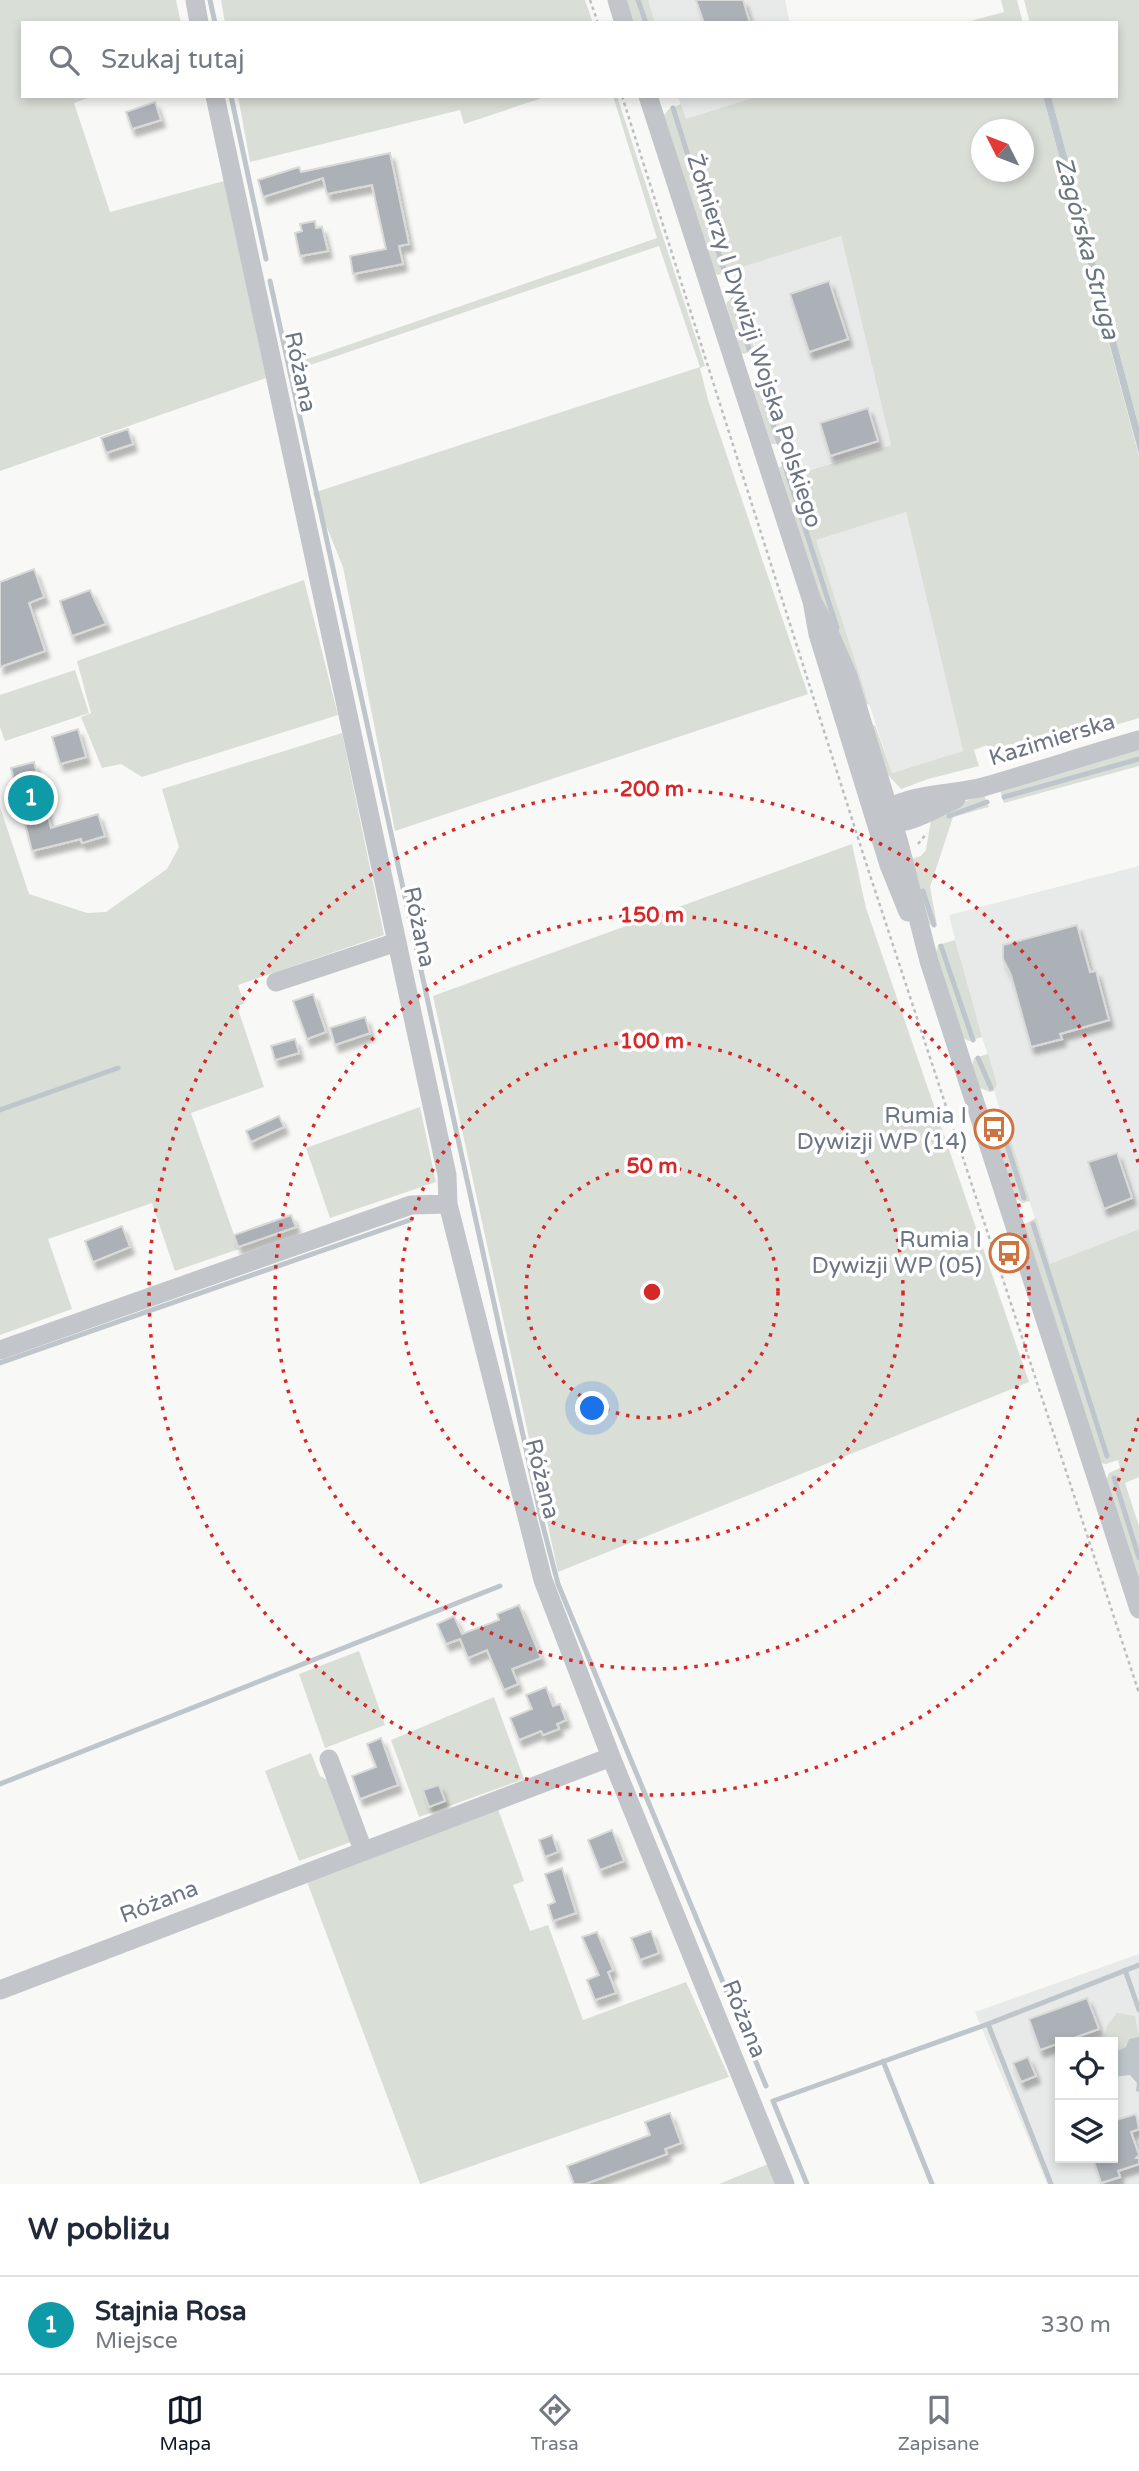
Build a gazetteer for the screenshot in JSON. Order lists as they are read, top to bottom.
{
  "streets": {
    "street": ["Żołnierzy I Dywizji Wojska Polskiego", "Różana", "Kazimierska"]
  },
  "crossings": [
    ["Żołnierzy I Dywizji Wojska Polskiego", "Kazimierska"]
  ],
  "water": ["Zagórska Struga"],
  "places": {
    "bus stop": ["Rumia I Dywizji WP (14)", "Rumia I Dywizji WP (05)"]
  },
  "north": "top left",
  "page": {
    "search": "Szukaj tutaj",
    "pins": "1",
    "heading": "W pobliżu",
    "list": [
      {
        "mark": "1",
        "name": "Stajnia Rosa",
        "note": "Miejsce",
        "value": "330 m"
      }
    ],
    "nav": ["Mapa", "Trasa", "Zapisane"]
  },
  "rings": [
    "200 m",
    "150 m",
    "100 m",
    "50 m"
  ]
}
